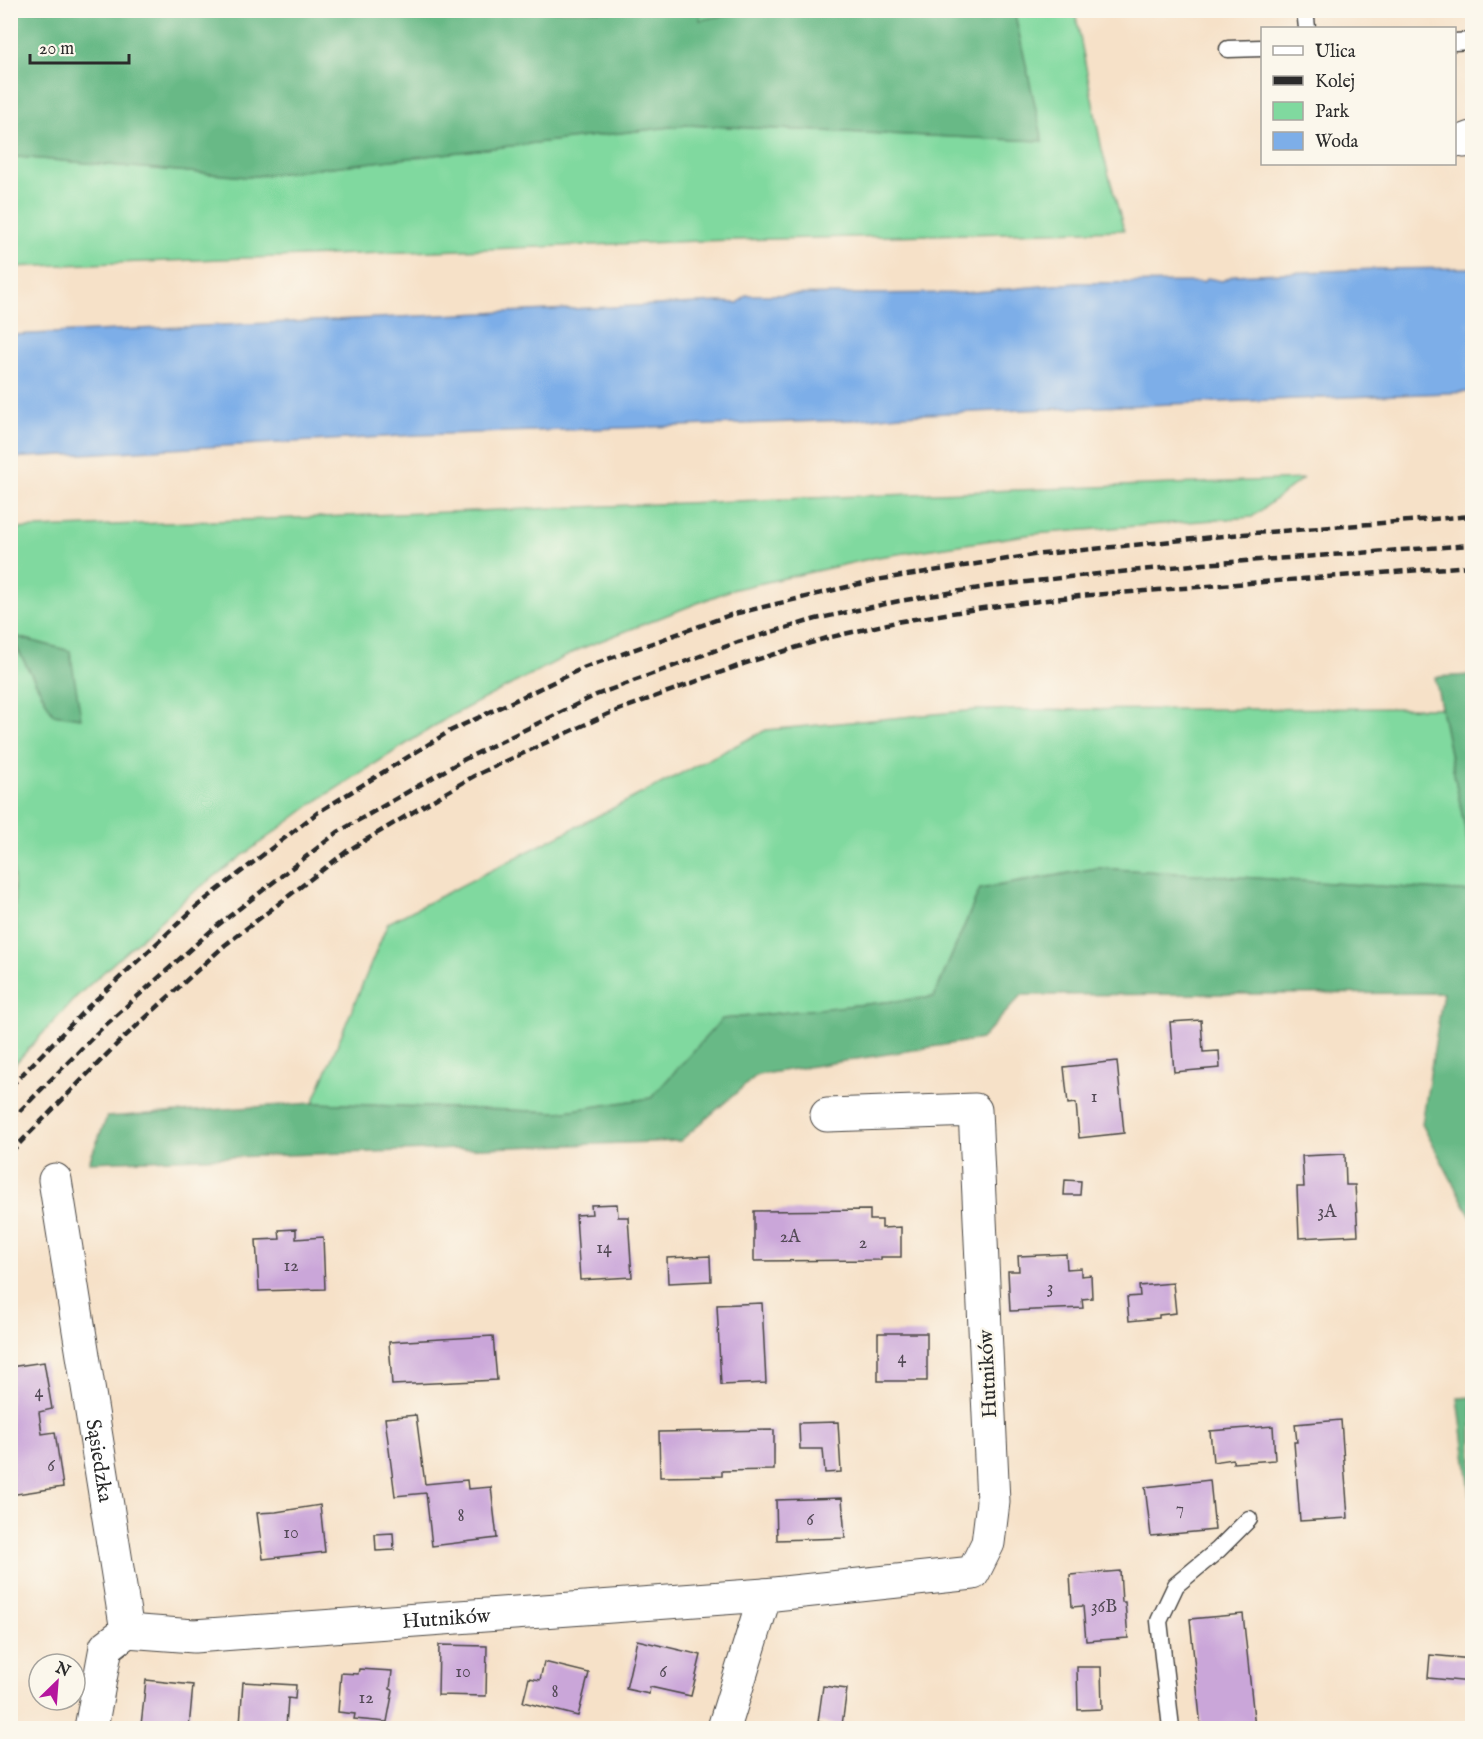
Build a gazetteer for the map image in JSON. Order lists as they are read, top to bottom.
{
  "streets": {
    "street": ["Hutników", "Sąsiedzka"]
  },
  "crossings": [
    ["Hutników", "Sąsiedzka"]
  ],
  "house_numbers": [
    "1",
    "3A",
    "2A",
    "2",
    "14",
    "12",
    "3",
    "4",
    "4",
    "6",
    "7",
    "8",
    "6",
    "10",
    "36B",
    "10",
    "6",
    "8",
    "12"
  ],
  "legend": [
    "Ulica",
    "Kolej",
    "Park",
    "Woda"
  ],
  "scale_bar": "20 m",
  "north": "top right"
}
